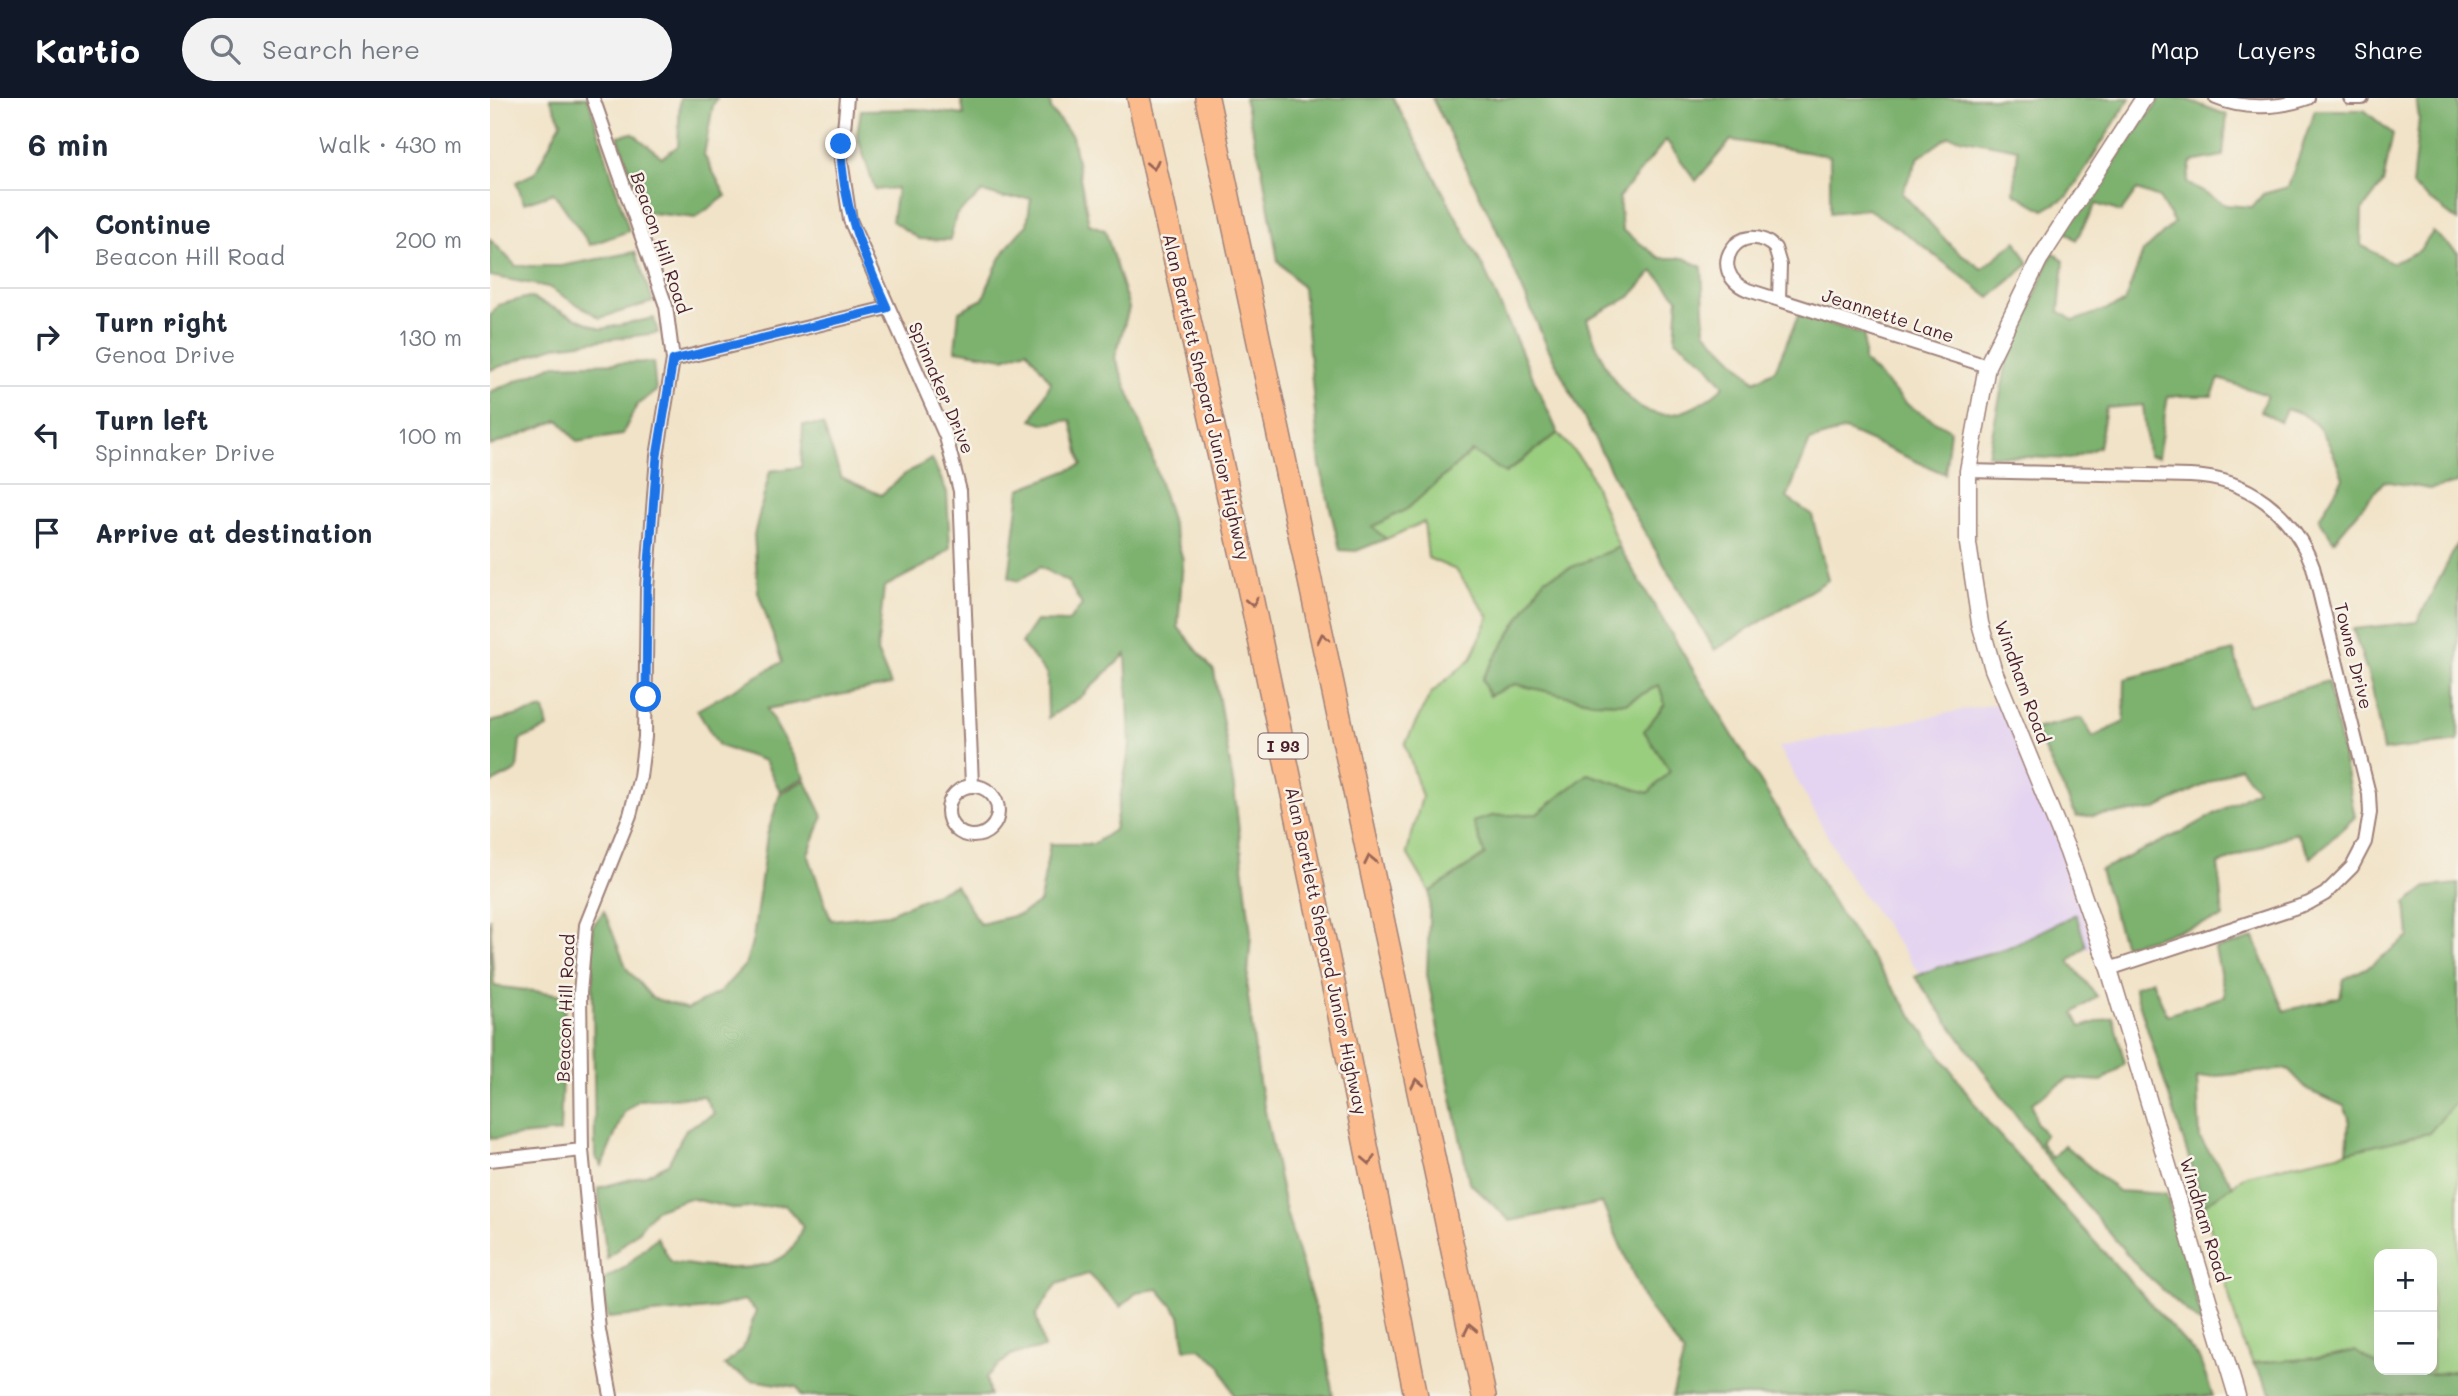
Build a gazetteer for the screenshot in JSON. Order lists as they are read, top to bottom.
{
  "streets": {
    "highway": ["Alan Bartlett Shepard Junior Highway", "I 93"],
    "street": [
      "Beacon Hill Road",
      "Jeannette Lane",
      "Spinnaker Drive",
      "Towne Drive",
      "Windham Road"
    ]
  },
  "crossings": [
    ["Jeannette Lane", "Windham Road"],
    ["Towne Drive", "Windham Road"]
  ],
  "page": {
    "header": "Kartio",
    "search": "Search here",
    "nav": ["Map", "Layers", "Share"],
    "heading": ["6 min", "Walk · 430 m"],
    "list": [
      ["Continue", "Beacon Hill Road", "200 m"],
      ["Turn right", "Genoa Drive", "130 m"],
      ["Turn left", "Spinnaker Drive", "100 m"],
      "Arrive at destination"
    ],
    "map_buttons": ["+", "−"]
  }
}
